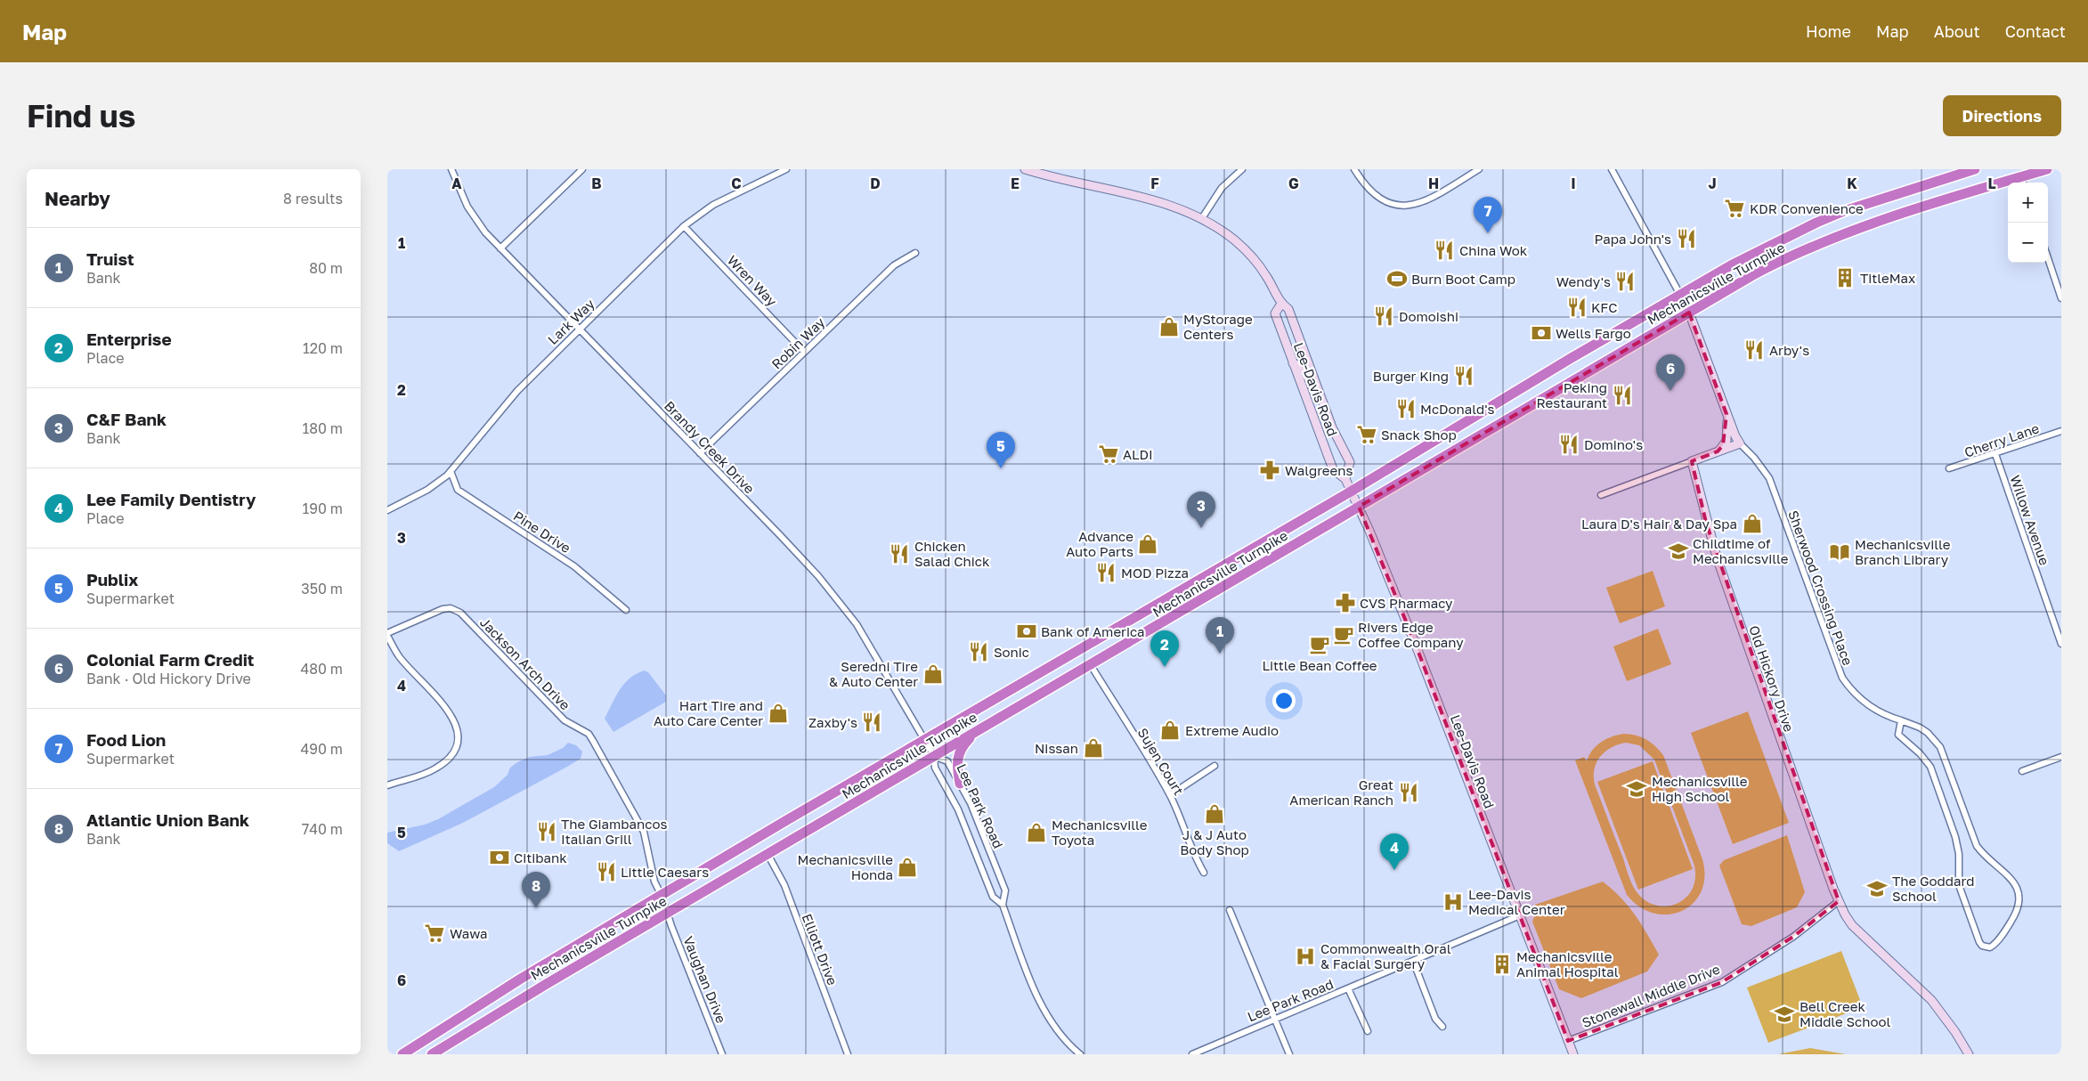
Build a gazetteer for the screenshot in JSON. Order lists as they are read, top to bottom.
{
  "streets": {
    "highway": ["Mechanicsville Turnpike"],
    "main road": ["Lee-Davis Road", "Old Hickory Drive"],
    "street": [
      "Wren Way",
      "Lark Way",
      "Robin Way",
      "Cherry Lane",
      "Brandy Creek Drive",
      "Willow Avenue",
      "Pine Drive",
      "Sherwood Crossing Place",
      "Jackson Arch Drive",
      "Sujen Court",
      "Lee Park Road",
      "Elliott Drive",
      "Vaughan Drive",
      "Stonewall Middle Drive"
    ]
  },
  "crossings": [
    ["Wren Way", "Lark Way"],
    ["Wren Way", "Robin Way"],
    ["Mechanicsville Turnpike", "Lee-Davis Road"],
    ["Mechanicsville Turnpike", "Brandy Creek Drive"],
    ["Mechanicsville Turnpike", "Jackson Arch Drive"],
    ["Mechanicsville Turnpike", "Sujen Court"],
    ["Mechanicsville Turnpike", "Lee Park Road"],
    ["Mechanicsville Turnpike", "Elliott Drive"],
    ["Mechanicsville Turnpike", "Vaughan Drive"],
    ["Lark Way", "Brandy Creek Drive"],
    ["Lark Way", "Pine Drive"],
    ["Robin Way", "Brandy Creek Drive"],
    ["Lee-Davis Road", "Lee Park Road"],
    ["Lee-Davis Road", "Stonewall Middle Drive"],
    ["Cherry Lane", "Willow Avenue"],
    ["Brandy Creek Drive", "Lee Park Road"],
    ["Jackson Arch Drive", "Vaughan Drive"],
    ["Old Hickory Drive", "Stonewall Middle Drive"]
  ],
  "places": {
    "supermarket": [
      "KDR Convenience",
      "Snack Shop",
      "ALDI",
      "Wawa"
    ],
    "restaurant": [
      "Papa John's",
      "China Wok",
      "Wendy's",
      "KFC",
      "Domoishi",
      "Arby's",
      "Burger King",
      "Peking Restaurant",
      "McDonald's",
      "Domino's",
      "Chicken Salad Chick",
      "MOD Pizza",
      "Sonic",
      "Zaxby's",
      "Great American Ranch",
      "The Giambancos Italian Grill",
      "Little Caesars"
    ],
    "building": ["TitleMax", "Mechanicsville Animal Hospital"],
    "sports": ["Burn Boot Camp"],
    "shop": [
      "MyStorage Centers",
      "Laura D's Hair & Day Spa",
      "Advance Auto Parts",
      "Seredni Tire & Auto Center",
      "Hart Tire and Auto Care Center",
      "Extreme Audio",
      "Nissan",
      "J & J Auto Body Shop",
      "Mechanicsville Toyota",
      "Mechanicsville Honda"
    ],
    "bank": ["Wells Fargo", "Bank of America", "Citibank"],
    "pharmacy": ["Walgreens", "CVS Pharmacy"],
    "school or university": [
      "Childtime of Mechanicsville",
      "Mechanicsville High School",
      "The Goddard School",
      "Bell Creek Middle School"
    ],
    "library": ["Mechanicsville Branch Library"],
    "cafe": ["Rivers Edge Coffee Company", "Little Bean Coffee"],
    "hospital": ["Lee-Davis Medical Center", "Commonwealth Oral & Facial Surgery"]
  },
  "page": {
    "header": "Map",
    "nav": [
      "Home",
      "Map",
      "About",
      "Contact"
    ],
    "buttons": "Directions",
    "title": "Find us",
    "heading": ["Nearby", "8 results"],
    "map_buttons": ["+", "−"],
    "pins": [
      "7",
      "6",
      "5",
      "3",
      "1",
      "2",
      "4",
      "8"
    ],
    "list": [
      {
        "mark": "1",
        "name": "Truist",
        "note": "Bank",
        "value": "80 m"
      },
      {
        "mark": "2",
        "name": "Enterprise",
        "note": "Place",
        "value": "120 m"
      },
      {
        "mark": "3",
        "name": "C&F Bank",
        "note": "Bank",
        "value": "180 m"
      },
      {
        "mark": "4",
        "name": "Lee Family Dentistry",
        "note": "Place",
        "value": "190 m"
      },
      {
        "mark": "5",
        "name": "Publix",
        "note": "Supermarket",
        "value": "350 m"
      },
      {
        "mark": "6",
        "name": "Colonial Farm Credit",
        "note": "Bank · Old Hickory Drive",
        "value": "480 m"
      },
      {
        "mark": "7",
        "name": "Food Lion",
        "note": "Supermarket",
        "value": "490 m"
      },
      {
        "mark": "8",
        "name": "Atlantic Union Bank",
        "note": "Bank",
        "value": "740 m"
      }
    ]
  },
  "grid": {
    "columns": [
      "A",
      "B",
      "C",
      "D",
      "E",
      "F",
      "G",
      "H",
      "I",
      "J",
      "K",
      "L"
    ],
    "rows": [
      "1",
      "2",
      "3",
      "4",
      "5",
      "6"
    ]
  }
}
